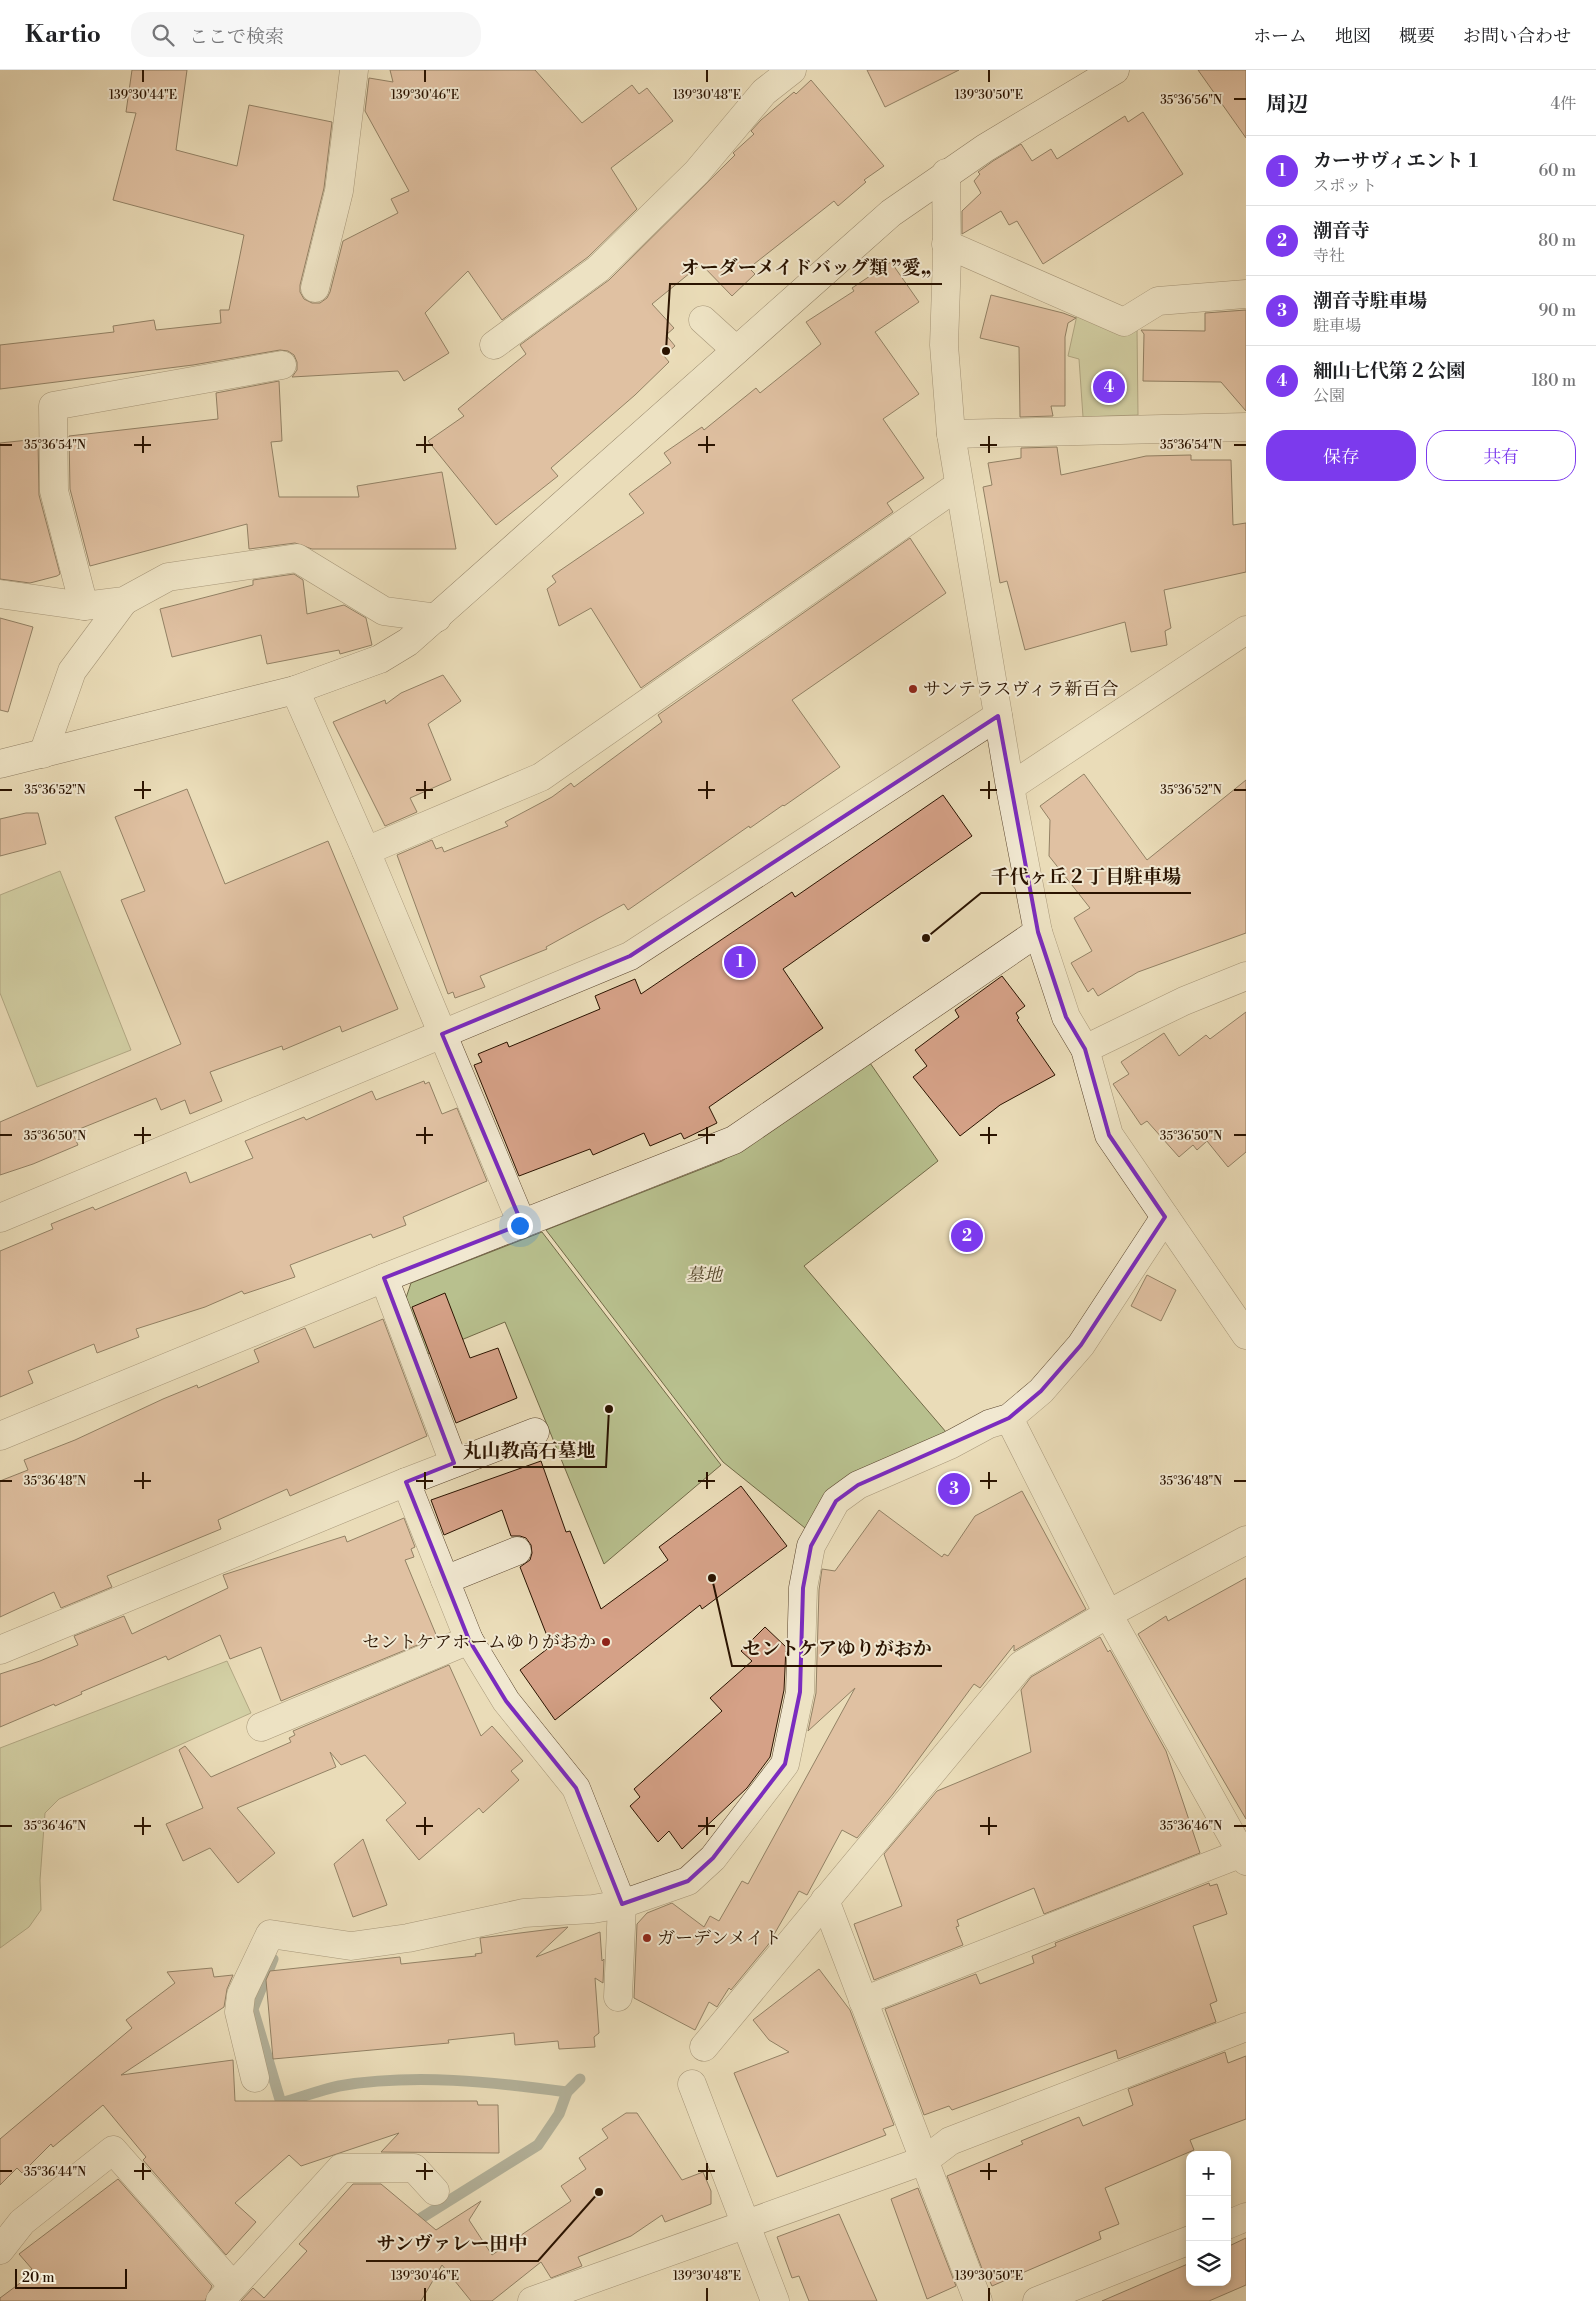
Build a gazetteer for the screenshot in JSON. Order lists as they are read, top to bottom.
{
  "parks": ["墓地"],
  "places": [
    "オーダーメイドバッグ類 ”愛„",
    "サンテラスヴィラ新百合",
    "千代ヶ丘２丁目駐車場",
    "丸山教高石墓地",
    "セントケアゆりがおか",
    "セントケアホームゆりがおか",
    "ガーデンメイト",
    "サンヴァレー田中"
  ],
  "scale_bar": "20 m",
  "page": {
    "header": "Kartio",
    "search": "ここで検索",
    "nav": [
      "ホーム",
      "地図",
      "概要",
      "お問い合わせ"
    ],
    "heading": ["周辺", "4件"],
    "list": [
      {
        "mark": "1",
        "name": "カーサヴィエント１",
        "note": "スポット",
        "value": "60 m"
      },
      {
        "mark": "2",
        "name": "潮音寺",
        "note": "寺社",
        "value": "80 m"
      },
      {
        "mark": "3",
        "name": "潮音寺駐車場",
        "note": "駐車場",
        "value": "90 m"
      },
      {
        "mark": "4",
        "name": "細山七代第２公園",
        "note": "公園",
        "value": "180 m"
      }
    ],
    "pins": [
      "4",
      "1",
      "2",
      "3"
    ],
    "buttons": ["保存", "共有"],
    "map_buttons": ["+", "−"],
    "scale": "20 m"
  },
  "coordinates": [
    "139°30'44\"E",
    "139°30'46\"E",
    "139°30'48\"E",
    "139°30'50\"E",
    "35°36'56\"N",
    "35°36'54\"N",
    "35°36'52\"N",
    "35°36'50\"N",
    "35°36'48\"N",
    "35°36'46\"N",
    "35°36'44\"N"
  ]
}
